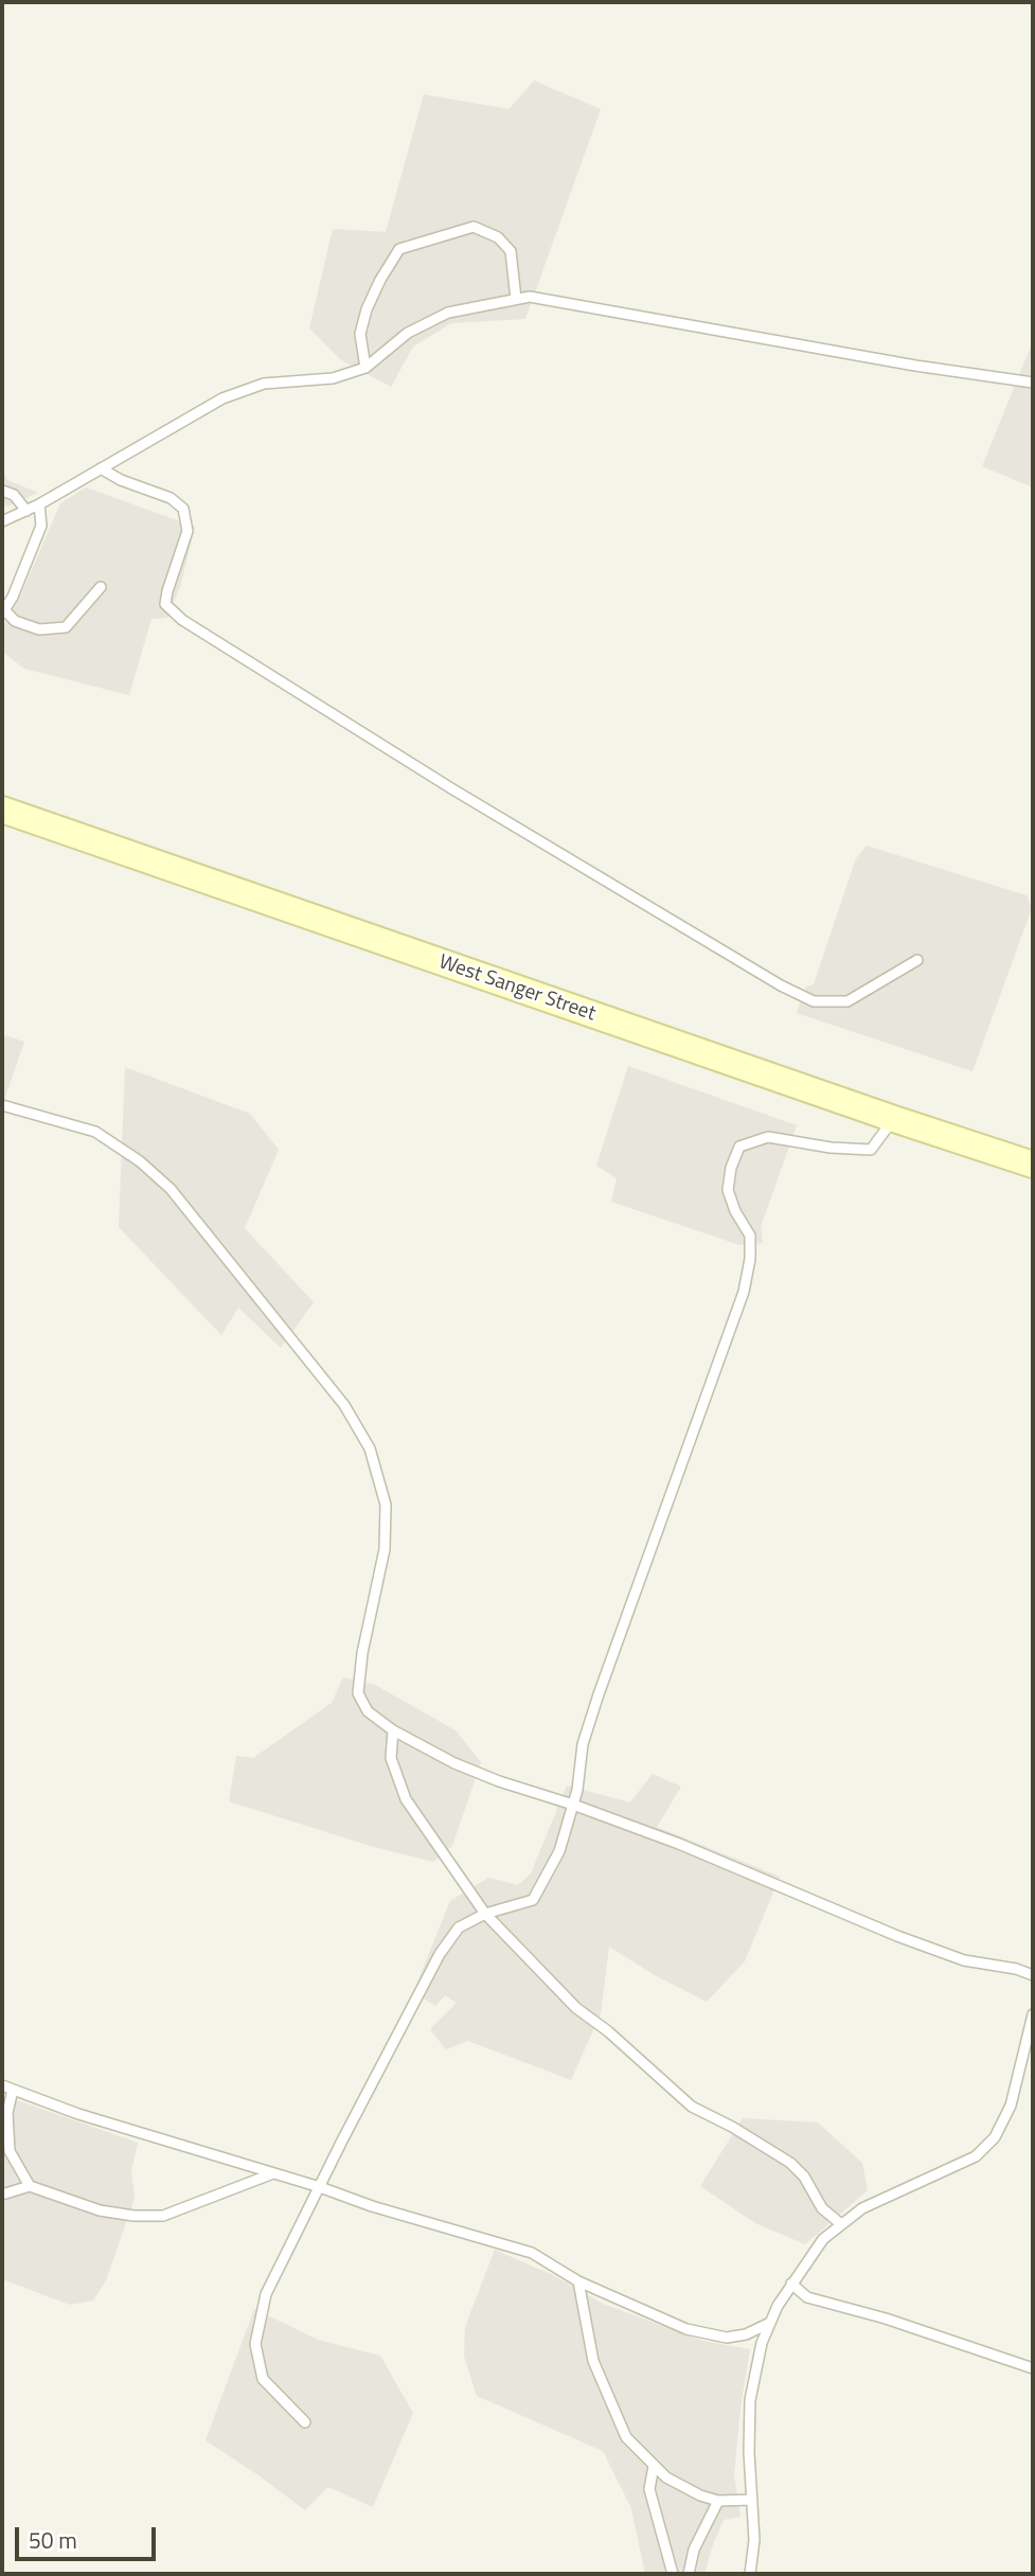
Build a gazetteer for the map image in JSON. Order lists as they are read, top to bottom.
{
  "streets": {
    "main road": ["West Sanger Street"]
  },
  "scale_bar": "50 m"
}
